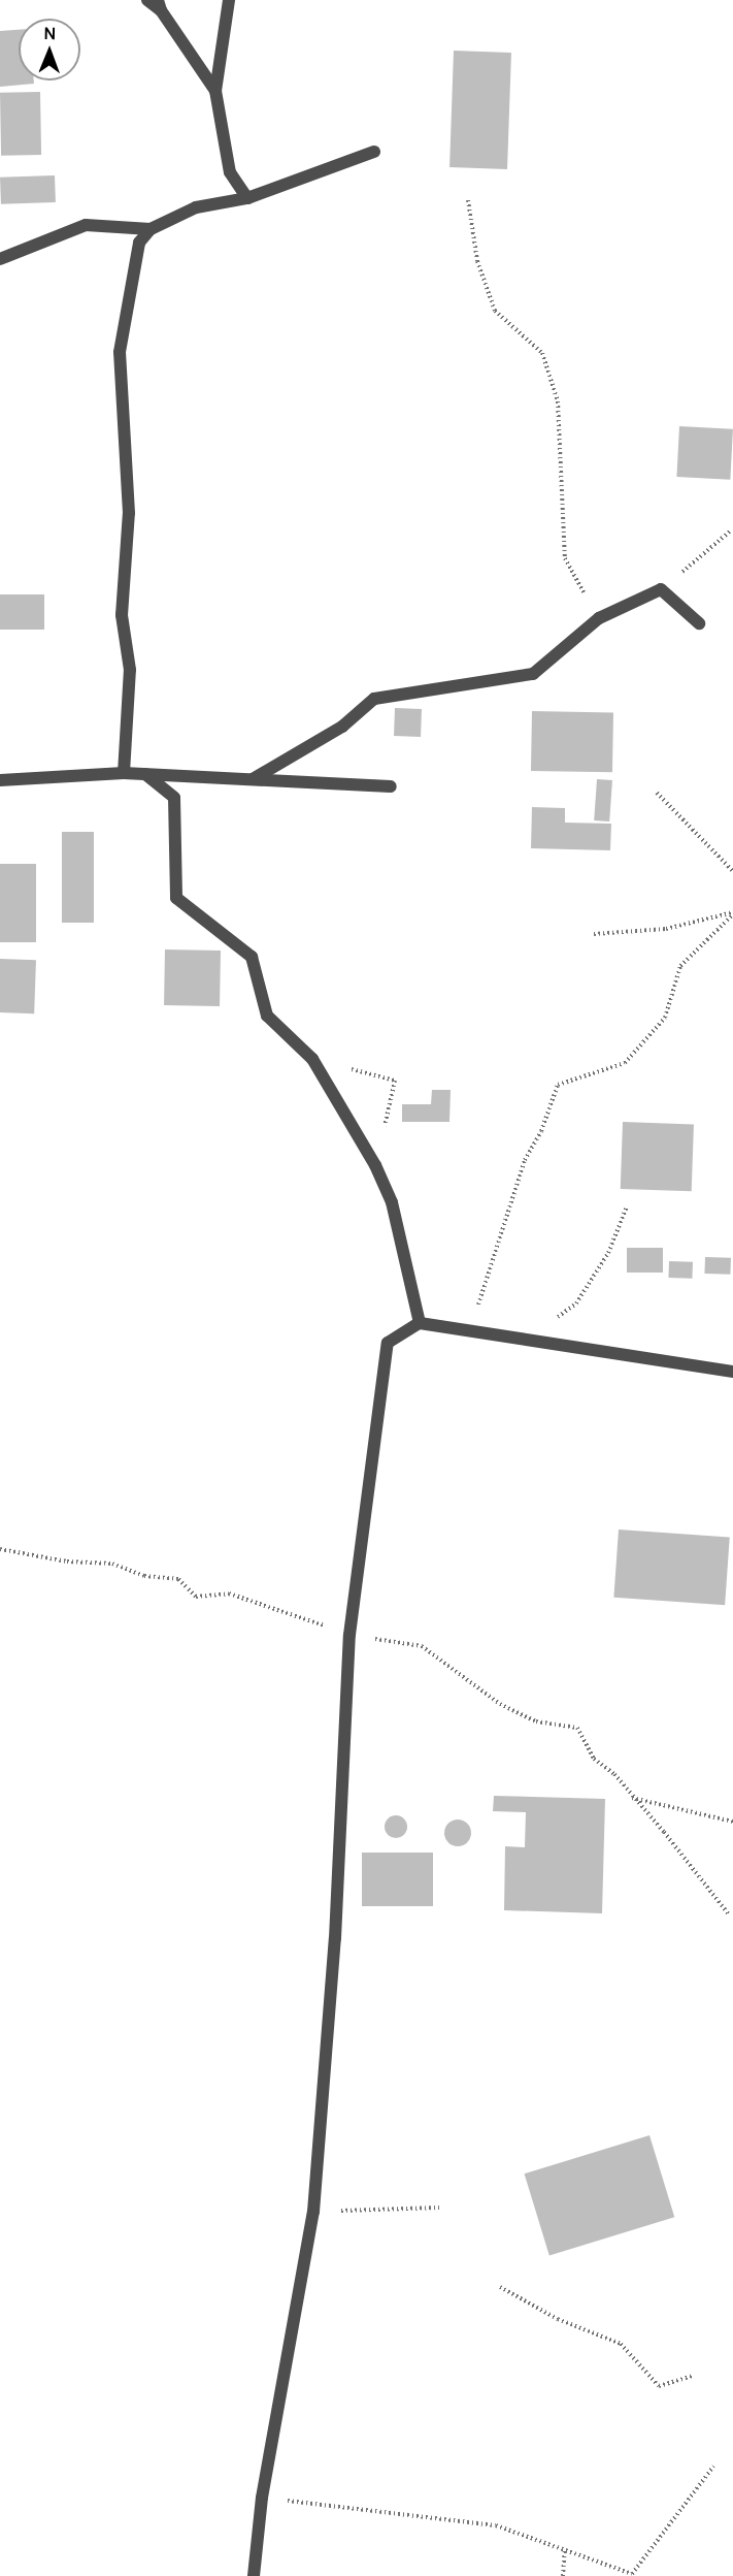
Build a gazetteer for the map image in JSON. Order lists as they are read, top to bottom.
{
  "north": "top"
}
